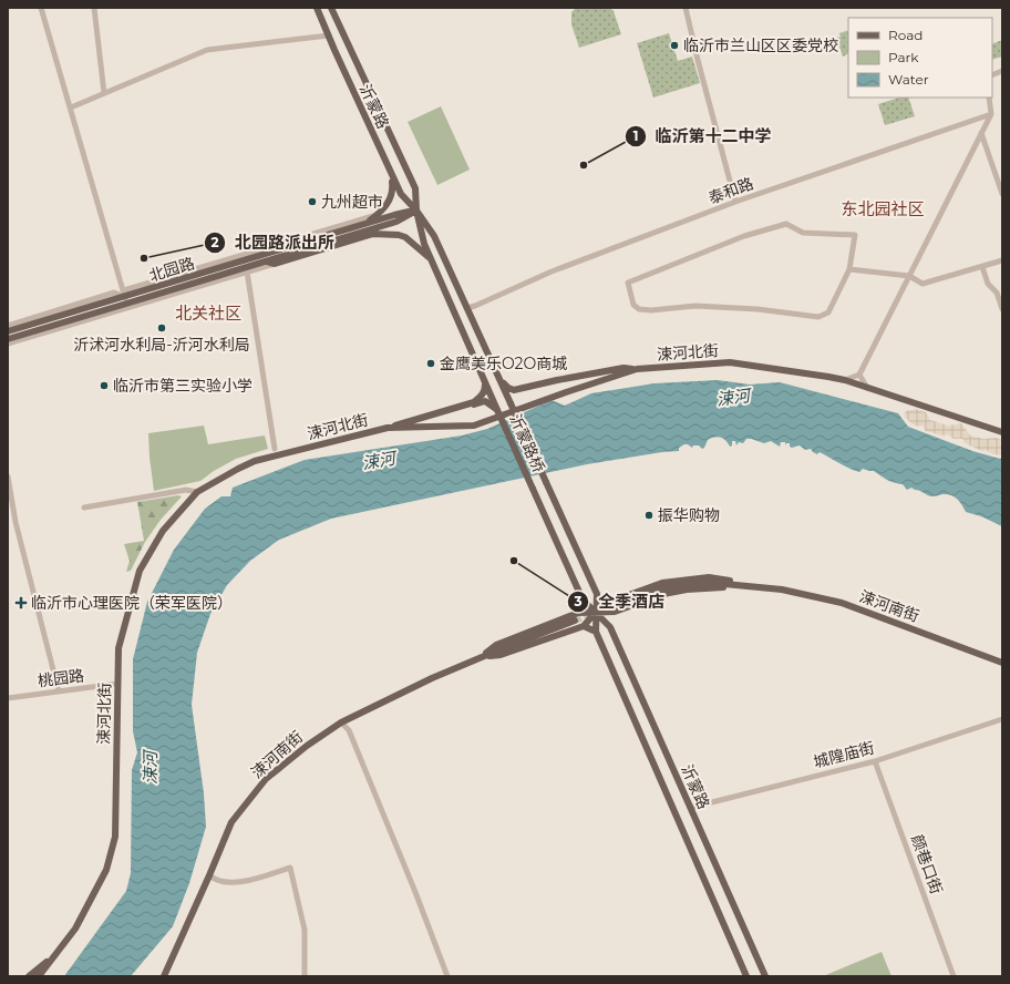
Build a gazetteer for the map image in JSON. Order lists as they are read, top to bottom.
{
  "streets": {
    "main road": [
      "沂蒙路",
      "北园路",
      "涑河北街",
      "沂蒙路桥",
      "涑河南街"
    ],
    "street": [
      "泰和路",
      "桃园路",
      "城隍庙街",
      "颜巷口街"
    ]
  },
  "crossings": [
    ["沂蒙路", "泰和路"],
    ["沂蒙路", "北园路"],
    ["沂蒙路", "沂蒙路桥"],
    ["沂蒙路", "城隍庙街"],
    ["涑河北街", "桃园路"],
    ["城隍庙街", "颜巷口街"]
  ],
  "districts": ["东北园社区", "北关社区"],
  "water": ["涑河"],
  "places": {
    "other": [
      "临沂市兰山区区委党校",
      "临沂第十二中学",
      "九州超市",
      "北园路派出所",
      "沂沭河水利局-沂河水利局",
      "金鹰美乐O2O商城",
      "临沂市第三实验小学",
      "振华购物",
      "全季酒店"
    ],
    "health": ["临沂市心理医院（荣军医院）"]
  },
  "legend": ["Road", "Park", "Water"]
}
